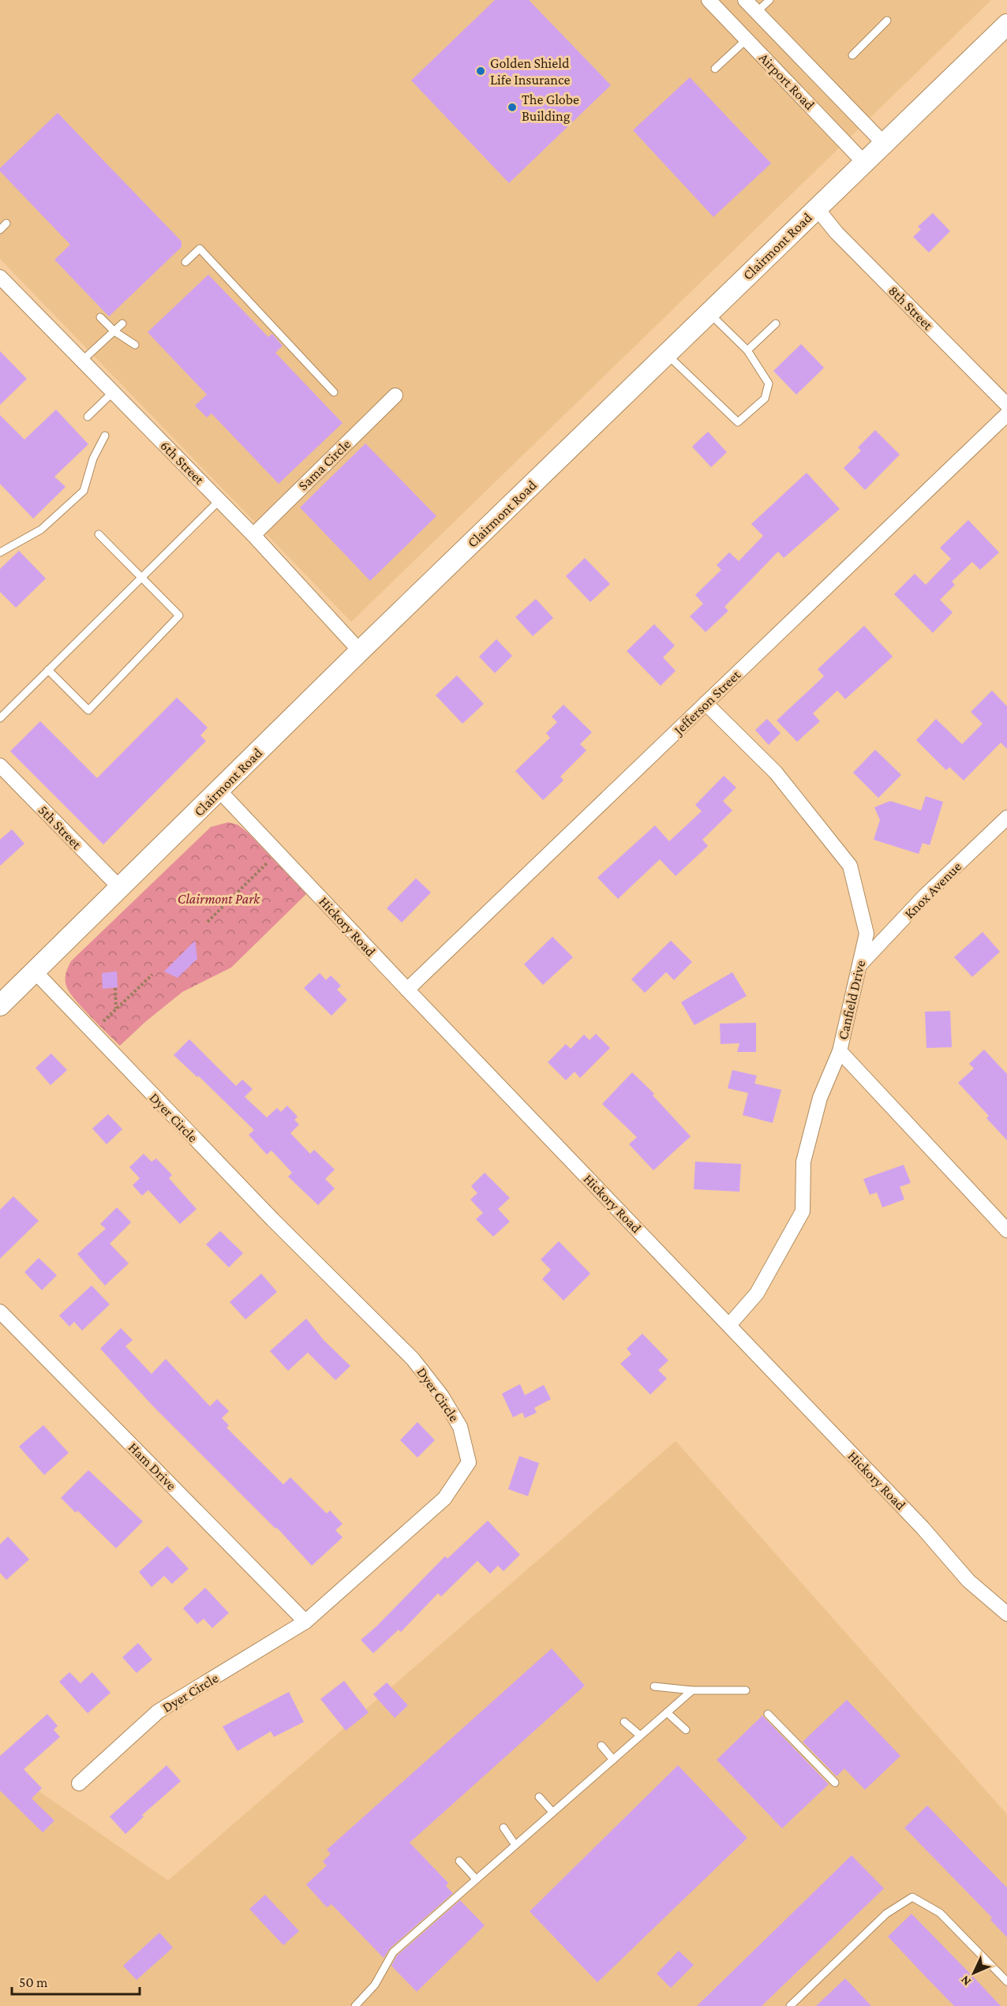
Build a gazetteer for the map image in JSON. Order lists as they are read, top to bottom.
{
  "streets": {
    "main road": ["Clairmont Road"],
    "street": [
      "Airport Road",
      "8th Street",
      "6th Street",
      "Sama Circle",
      "Jefferson Street",
      "5th Street",
      "Knox Avenue",
      "Hickory Road",
      "Canfield Drive",
      "Dyer Circle",
      "Ham Drive"
    ]
  },
  "crossings": [
    ["Airport Road", "Clairmont Road"],
    ["Clairmont Road", "8th Street"],
    ["Clairmont Road", "6th Street"],
    ["Clairmont Road", "5th Street"],
    ["Clairmont Road", "Hickory Road"],
    ["Clairmont Road", "Dyer Circle"],
    ["6th Street", "Sama Circle"],
    ["Jefferson Street", "Hickory Road"],
    ["Jefferson Street", "Canfield Drive"],
    ["Knox Avenue", "Canfield Drive"],
    ["Hickory Road", "Canfield Drive"],
    ["Dyer Circle", "Ham Drive"]
  ],
  "parks": ["Clairmont Park"],
  "places": ["Golden Shield Life Insurance", "The Globe Building"],
  "scale_bar": "50 m",
  "north": "bottom left"
}
